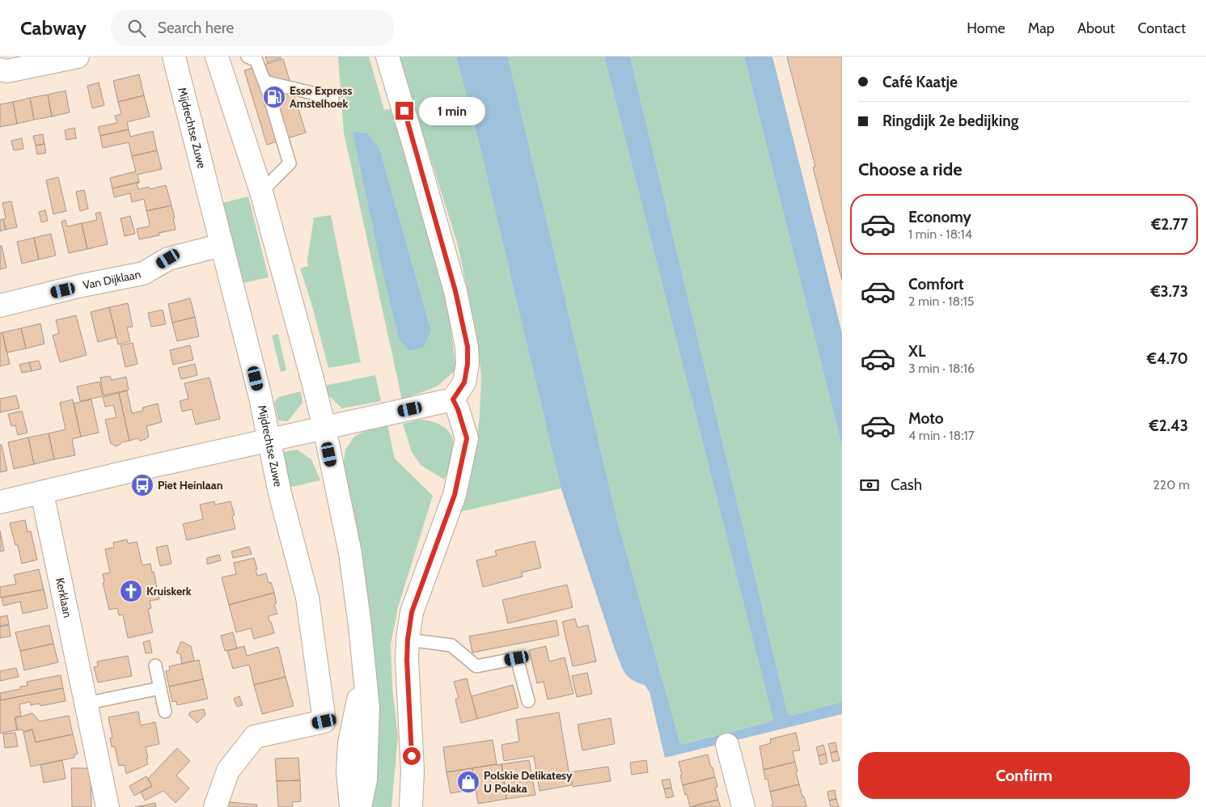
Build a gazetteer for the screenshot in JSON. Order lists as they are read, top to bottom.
{
  "streets": {
    "street": ["Mijdrechtse Zuwe", "Van Dijklaan", "Kerklaan"]
  },
  "crossings": [
    ["Mijdrechtse Zuwe", "Van Dijklaan"]
  ],
  "places": {
    "fuel station": ["Esso Express Amstelhoek"],
    "bus stop": ["Piet Heinlaan"],
    "church": ["Kruiskerk"],
    "shop": ["Polskie Delikatesy U Polaka"]
  },
  "page": {
    "header": "Cabway",
    "search": "Search here",
    "nav": [
      "Home",
      "Map",
      "About",
      "Contact"
    ],
    "banner": ["Café Kaatje", "Ringdijk 2e bedijking"],
    "bubble": "1 min",
    "heading": "Choose a ride",
    "list": [
      {
        "name": "Economy",
        "note": "1 min · 18:14",
        "value": "€2.77"
      },
      {
        "name": "Comfort",
        "note": "2 min · 18:15",
        "value": "€3.73"
      },
      {
        "name": "XL",
        "note": "3 min · 18:16",
        "value": "€4.70"
      },
      {
        "name": "Moto",
        "note": "4 min · 18:17",
        "value": "€2.43"
      }
    ],
    "pay": ["Cash", "220 m"],
    "buttons": "Confirm"
  }
}
